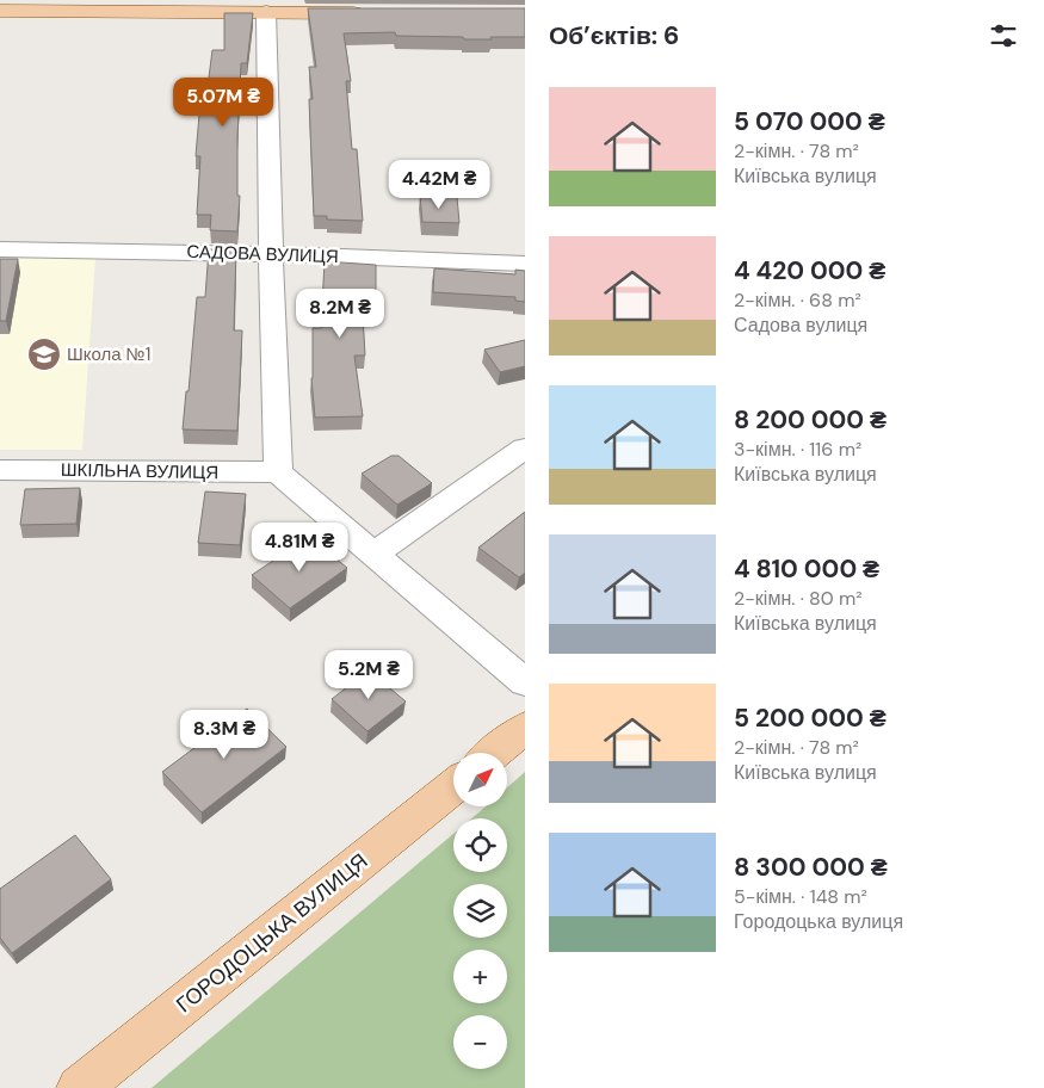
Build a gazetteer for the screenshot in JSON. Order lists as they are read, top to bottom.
{
  "streets": {
    "main road": ["ГОРОДОЦЬКА ВУЛИЦЯ"],
    "street": ["САДОВА ВУЛИЦЯ", "ШКІЛЬНА ВУЛИЦЯ"]
  },
  "places": {
    "school or university": ["Школа №1"]
  },
  "north": "top right",
  "page": {
    "heading": "Об’єктів: 6",
    "list": [
      {
        "name": "5 070 000 ₴",
        "note": "2-кімн. · 78 m² · Київська вулиця"
      },
      {
        "name": "4 420 000 ₴",
        "note": "2-кімн. · 68 m² · Садова вулиця"
      },
      {
        "name": "8 200 000 ₴",
        "note": "3-кімн. · 116 m² · Київська вулиця"
      },
      {
        "name": "4 810 000 ₴",
        "note": "2-кімн. · 80 m² · Київська вулиця"
      },
      {
        "name": "5 200 000 ₴",
        "note": "2-кімн. · 78 m² · Київська вулиця"
      },
      {
        "name": "8 300 000 ₴",
        "note": "5-кімн. · 148 m² · Городоцька вулиця"
      }
    ],
    "price": [
      "5.07M ₴",
      "4.42M ₴",
      "8.2M ₴",
      "4.81M ₴",
      "5.2M ₴",
      "8.3M ₴"
    ],
    "map_buttons": ["+", "−"]
  }
}
